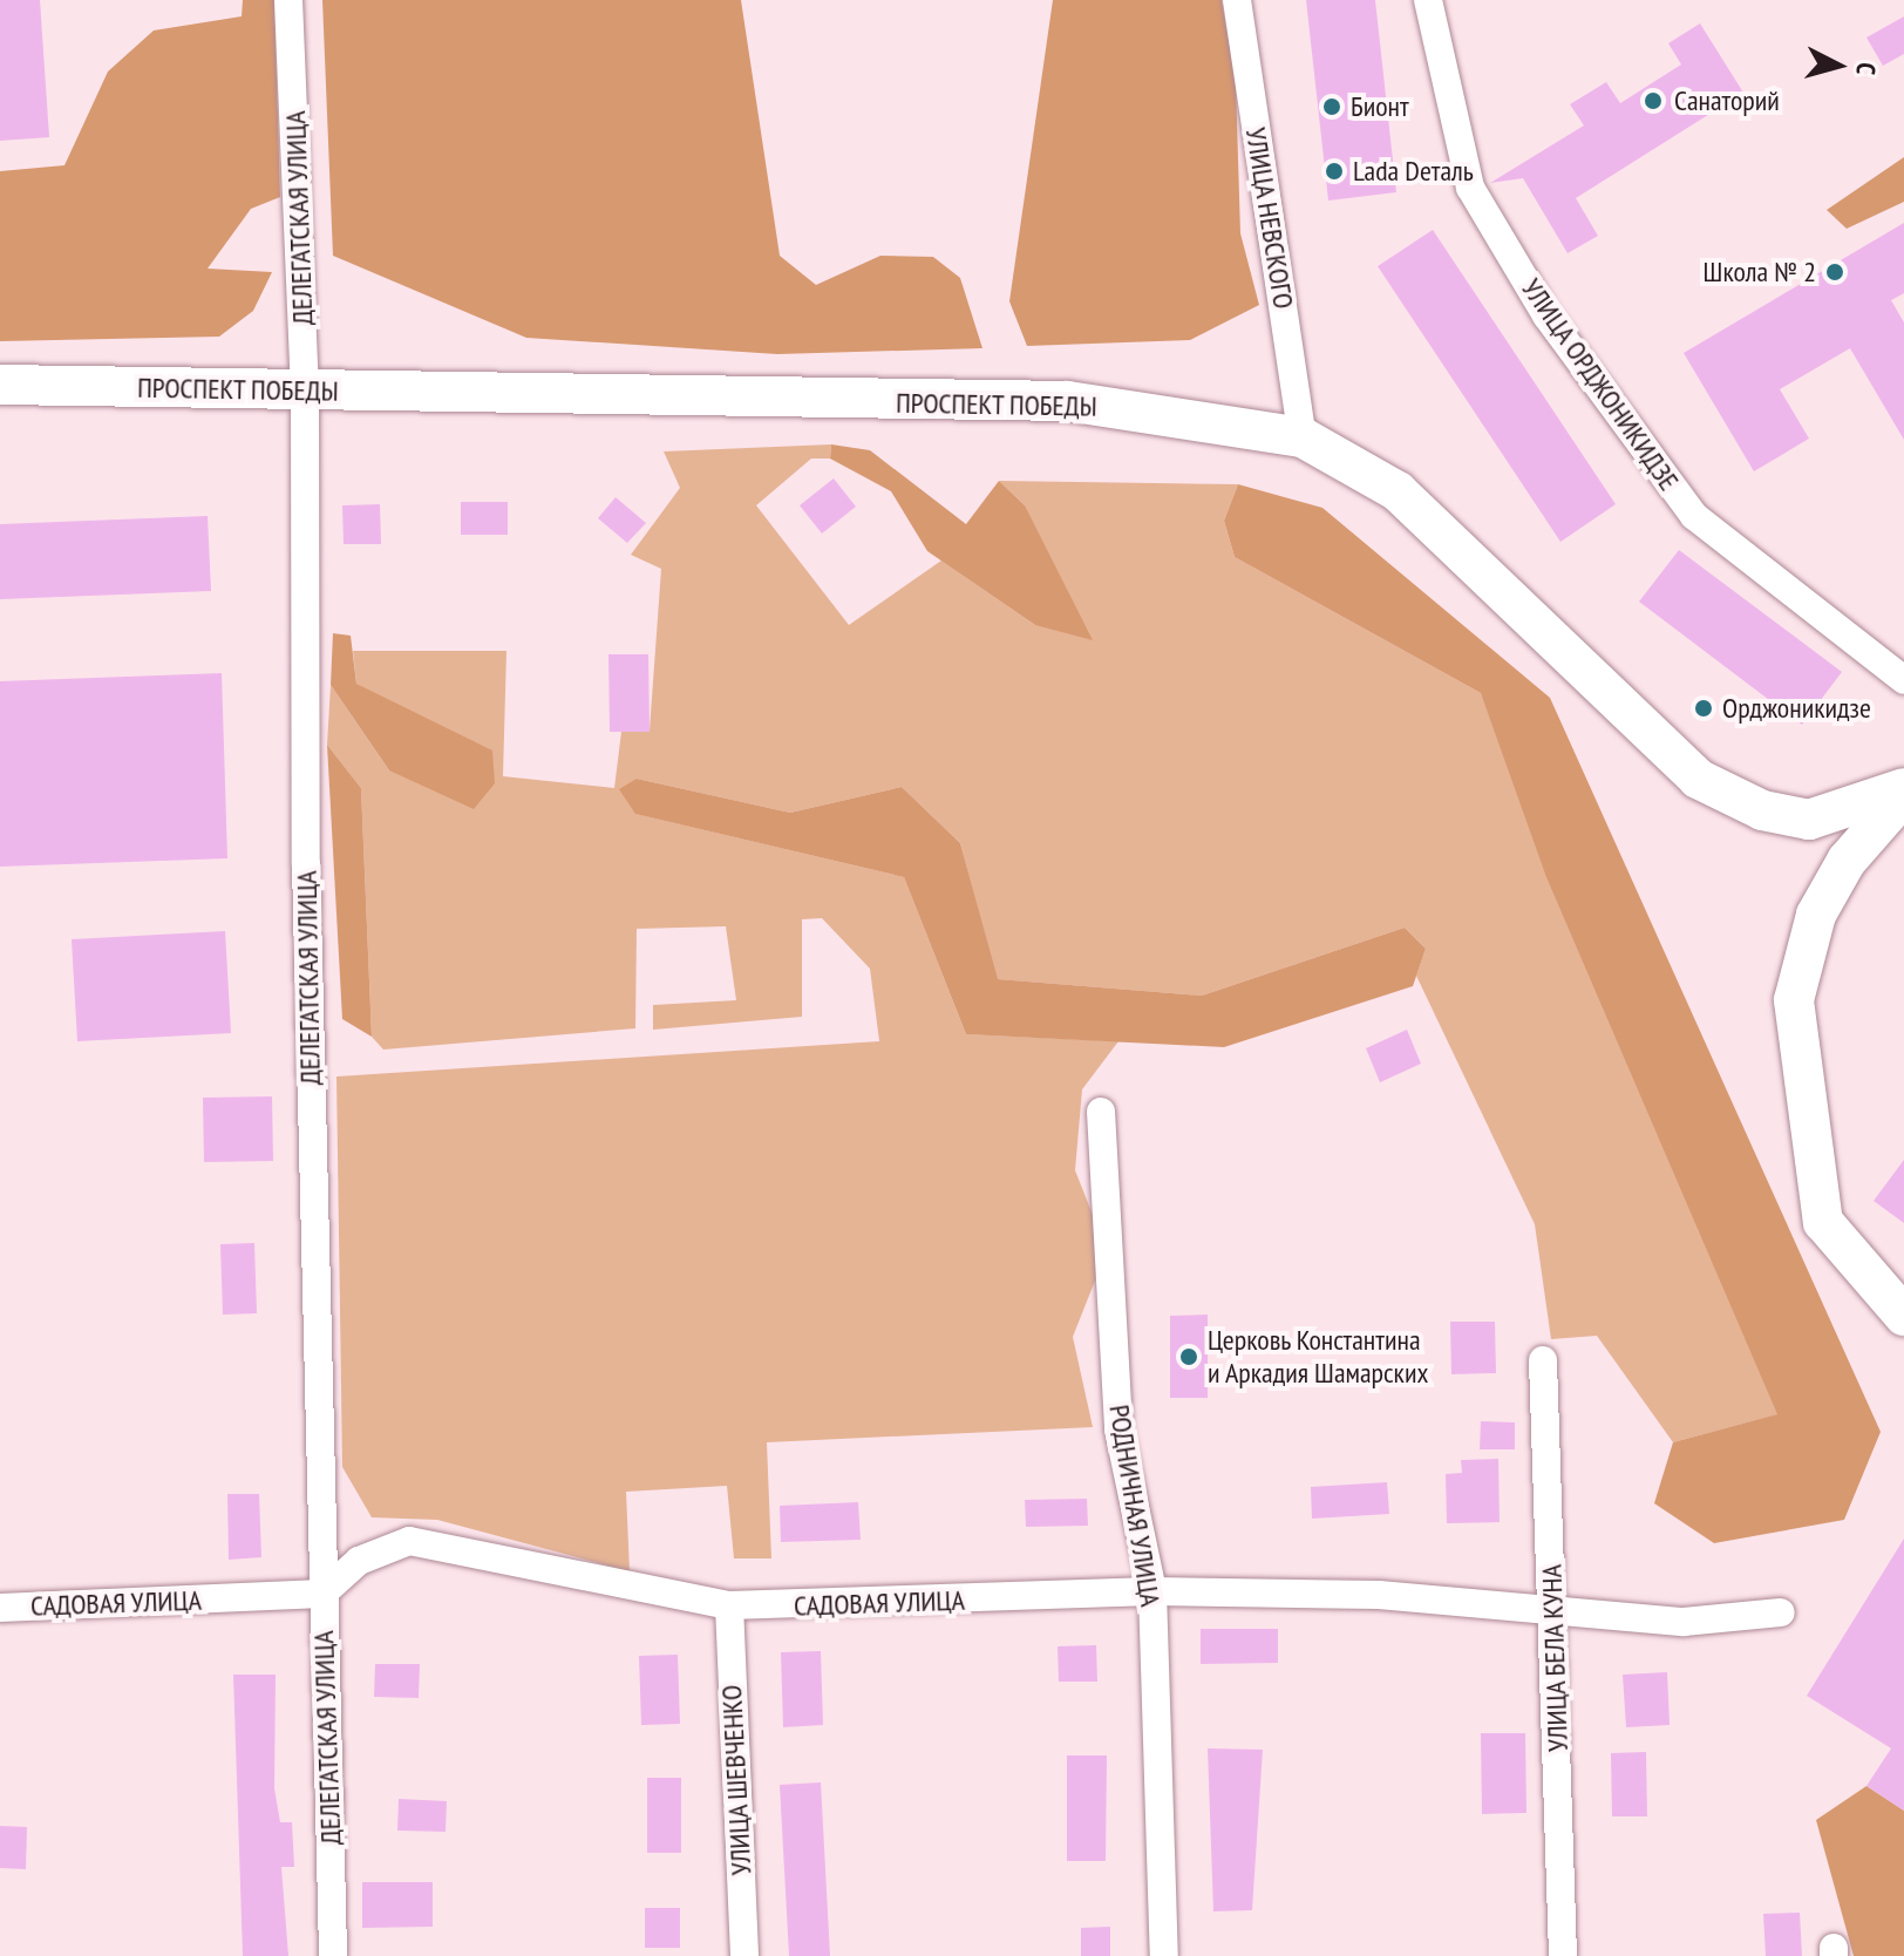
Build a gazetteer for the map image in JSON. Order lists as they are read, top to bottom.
{
  "streets": {
    "street": [
      "ДЕЛЕГАТСКАЯ УЛИЦА",
      "УЛИЦА НЕВСКОГО",
      "УЛИЦА ОРДЖОНИКИДЗЕ",
      "ПРОСПЕКТ ПОБЕДЫ",
      "РОДНИЧНАЯ УЛИЦА",
      "САДОВАЯ УЛИЦА",
      "УЛИЦА БЕЛА КУНА",
      "УЛИЦА ШЕВЧЕНКО"
    ]
  },
  "crossings": [
    ["ДЕЛЕГАТСКАЯ УЛИЦА", "ПРОСПЕКТ ПОБЕДЫ"],
    ["ДЕЛЕГАТСКАЯ УЛИЦА", "САДОВАЯ УЛИЦА"],
    ["УЛИЦА НЕВСКОГО", "ПРОСПЕКТ ПОБЕДЫ"],
    ["РОДНИЧНАЯ УЛИЦА", "САДОВАЯ УЛИЦА"],
    ["САДОВАЯ УЛИЦА", "УЛИЦА БЕЛА КУНА"],
    ["САДОВАЯ УЛИЦА", "УЛИЦА ШЕВЧЕНКО"]
  ],
  "places": [
    "Санаторий",
    "Бионт",
    "Lada Dеталь",
    "Школа № 2",
    "Орджоникидзе",
    "Церковь Константина и Аркадия Шамарских"
  ],
  "north": "right"
}
